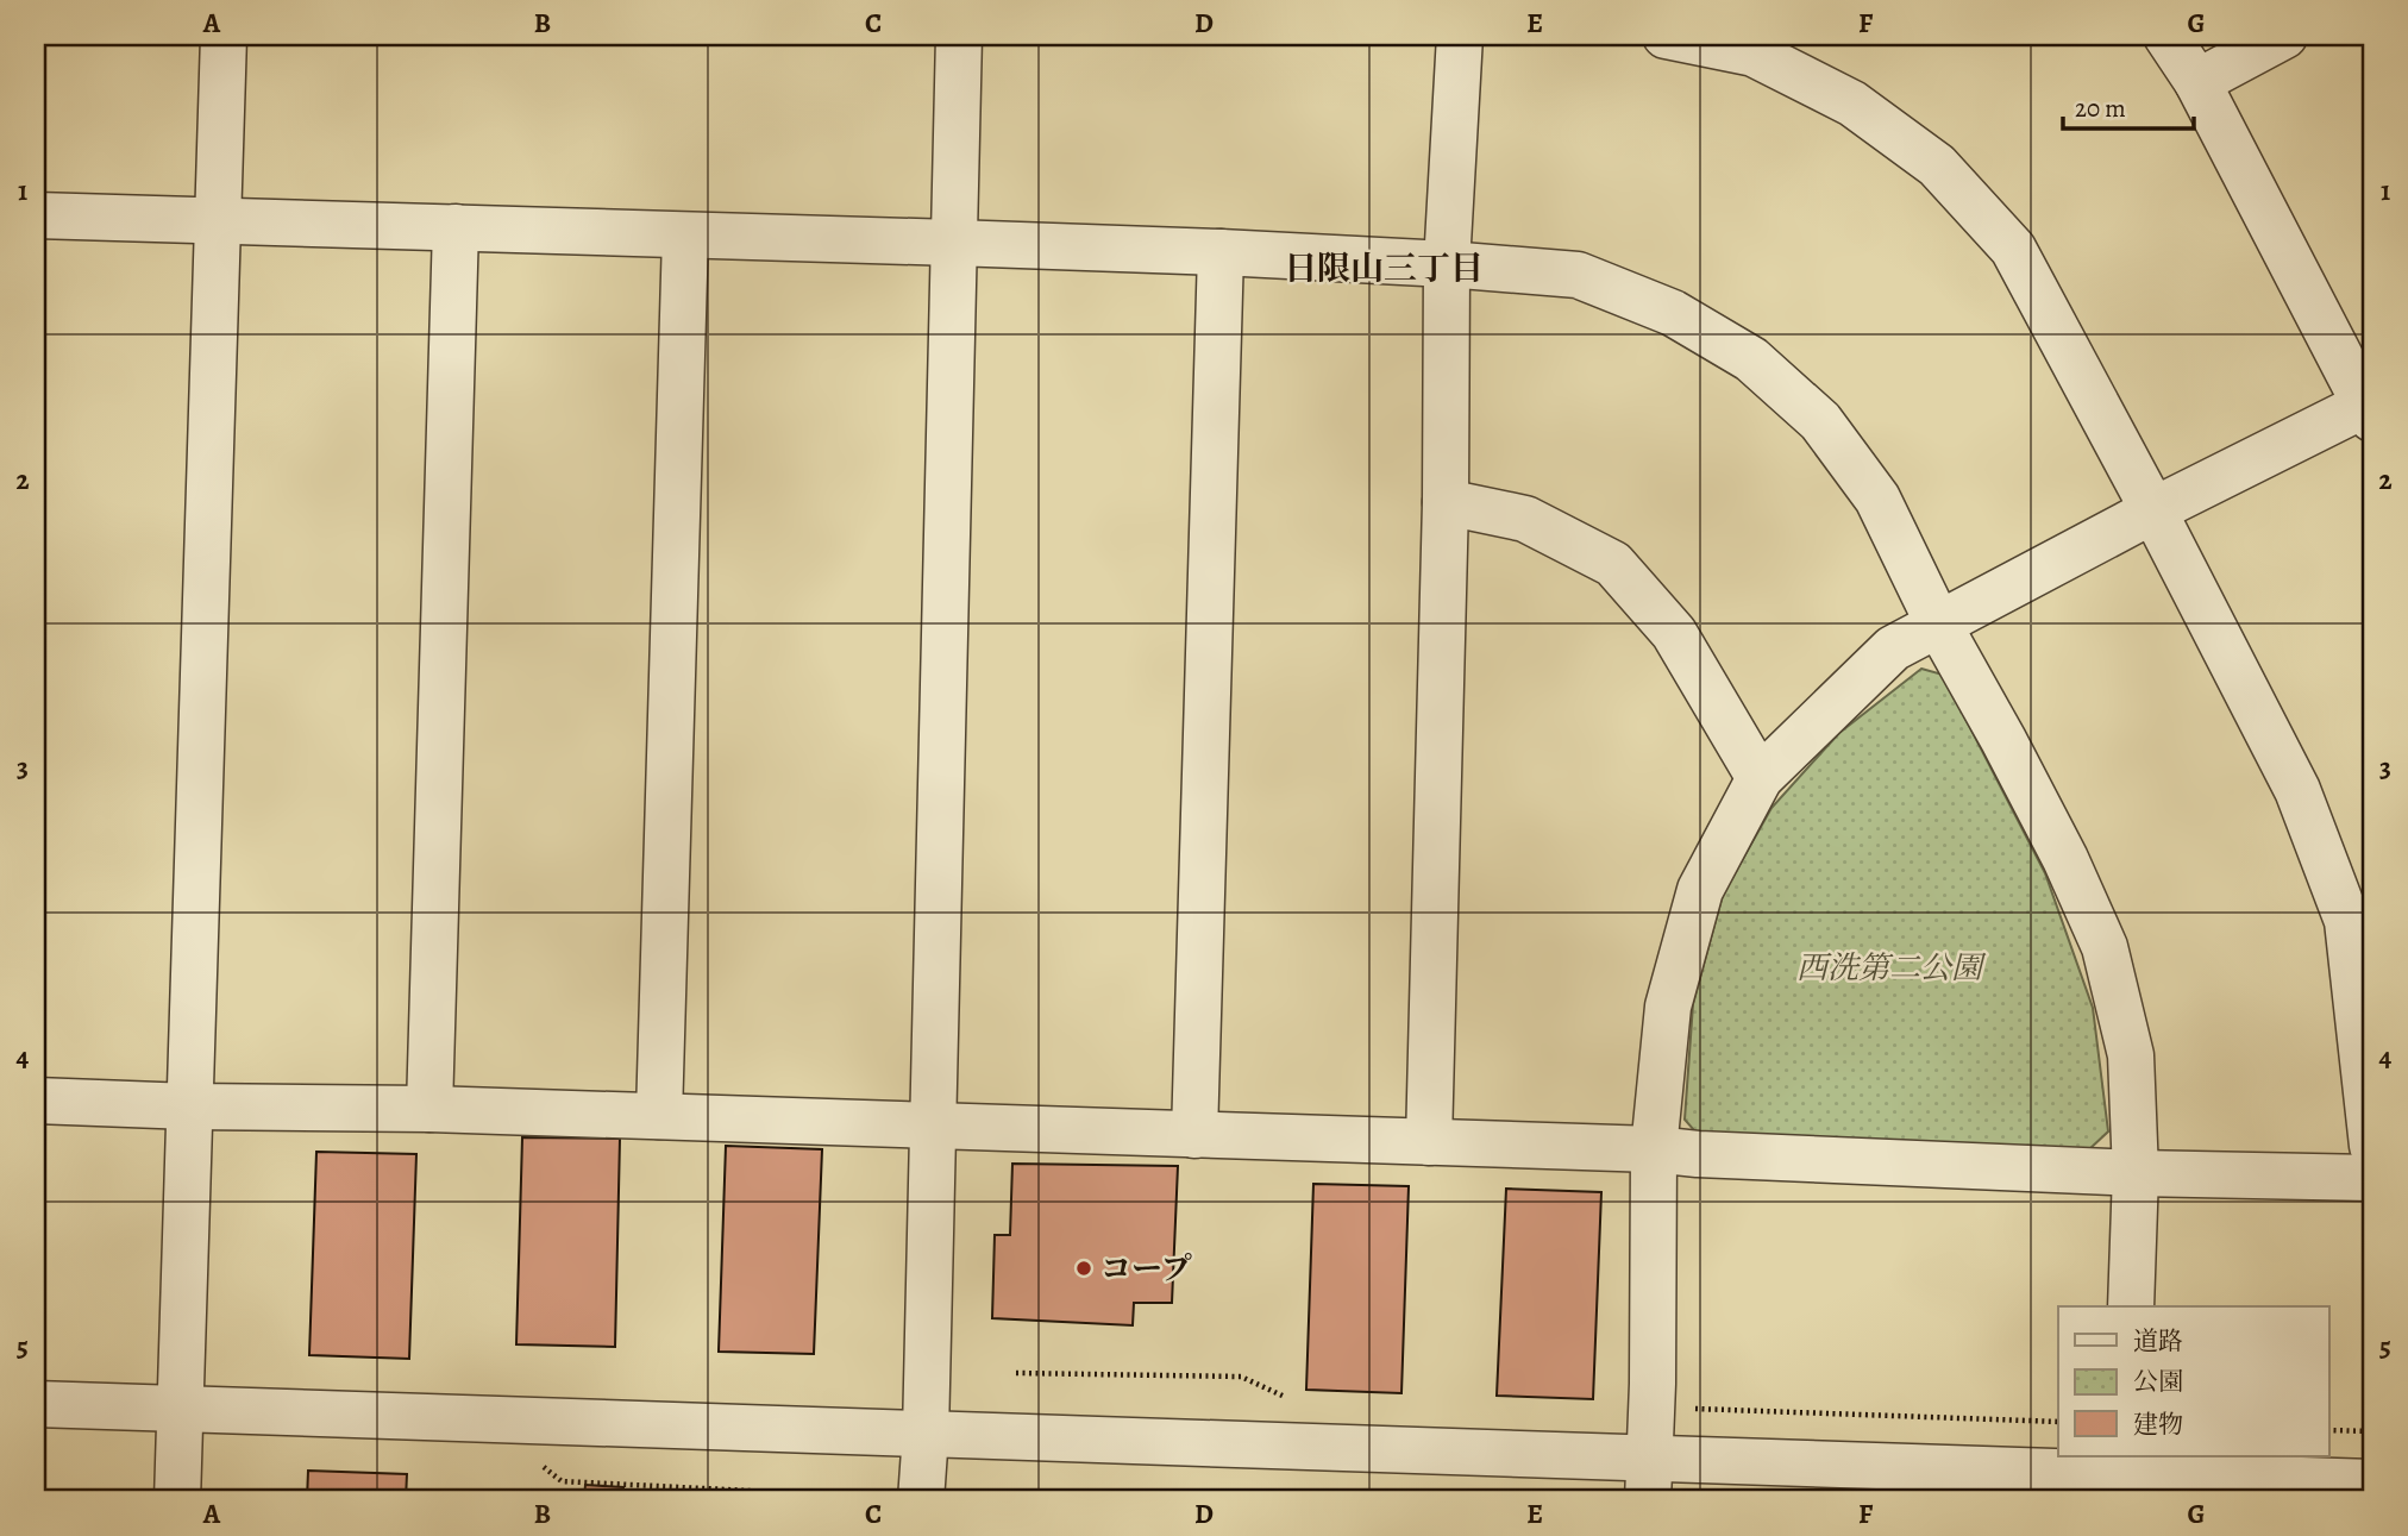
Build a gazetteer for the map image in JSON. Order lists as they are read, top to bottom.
{
  "districts": ["日限山三丁目"],
  "parks": ["西洗第二公園"],
  "places": ["コープ"],
  "legend": ["道路", "公園", "建物"],
  "scale_bar": "20 m",
  "grid": {
    "columns": [
      "A",
      "B",
      "C",
      "D",
      "E",
      "F",
      "G"
    ],
    "rows": [
      "1",
      "2",
      "3",
      "4",
      "5"
    ]
  }
}
